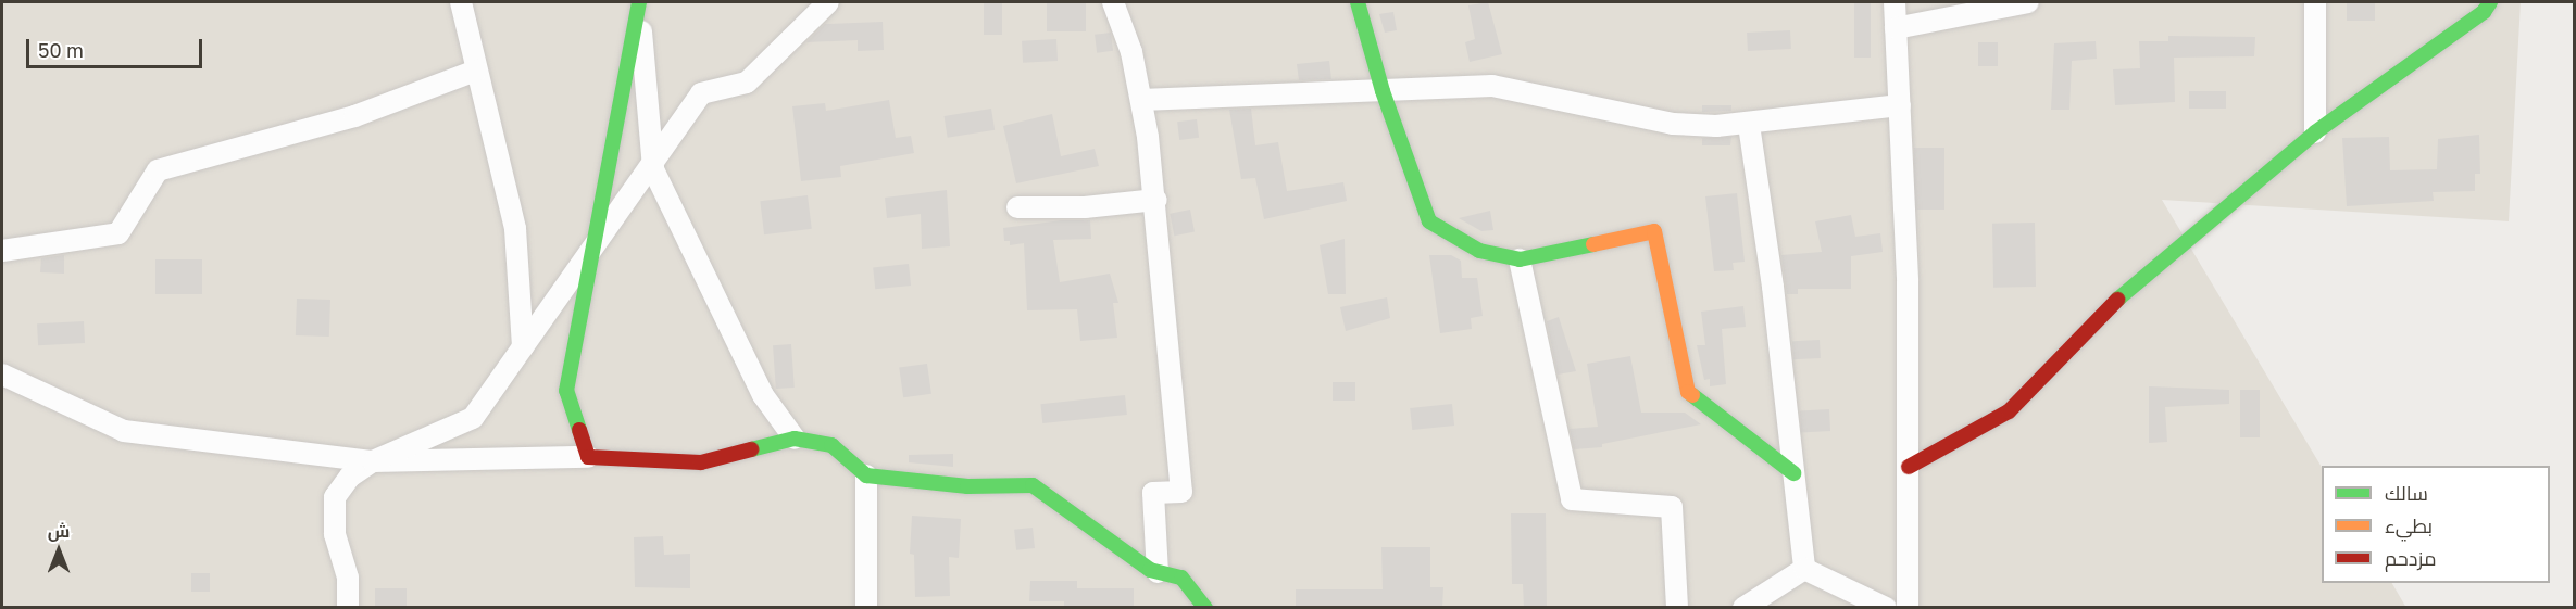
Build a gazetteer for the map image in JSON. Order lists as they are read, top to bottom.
{
  "legend": ["سالك", "بطيء", "مزدحم"],
  "scale_bar": "50 m",
  "north": "top"
}
